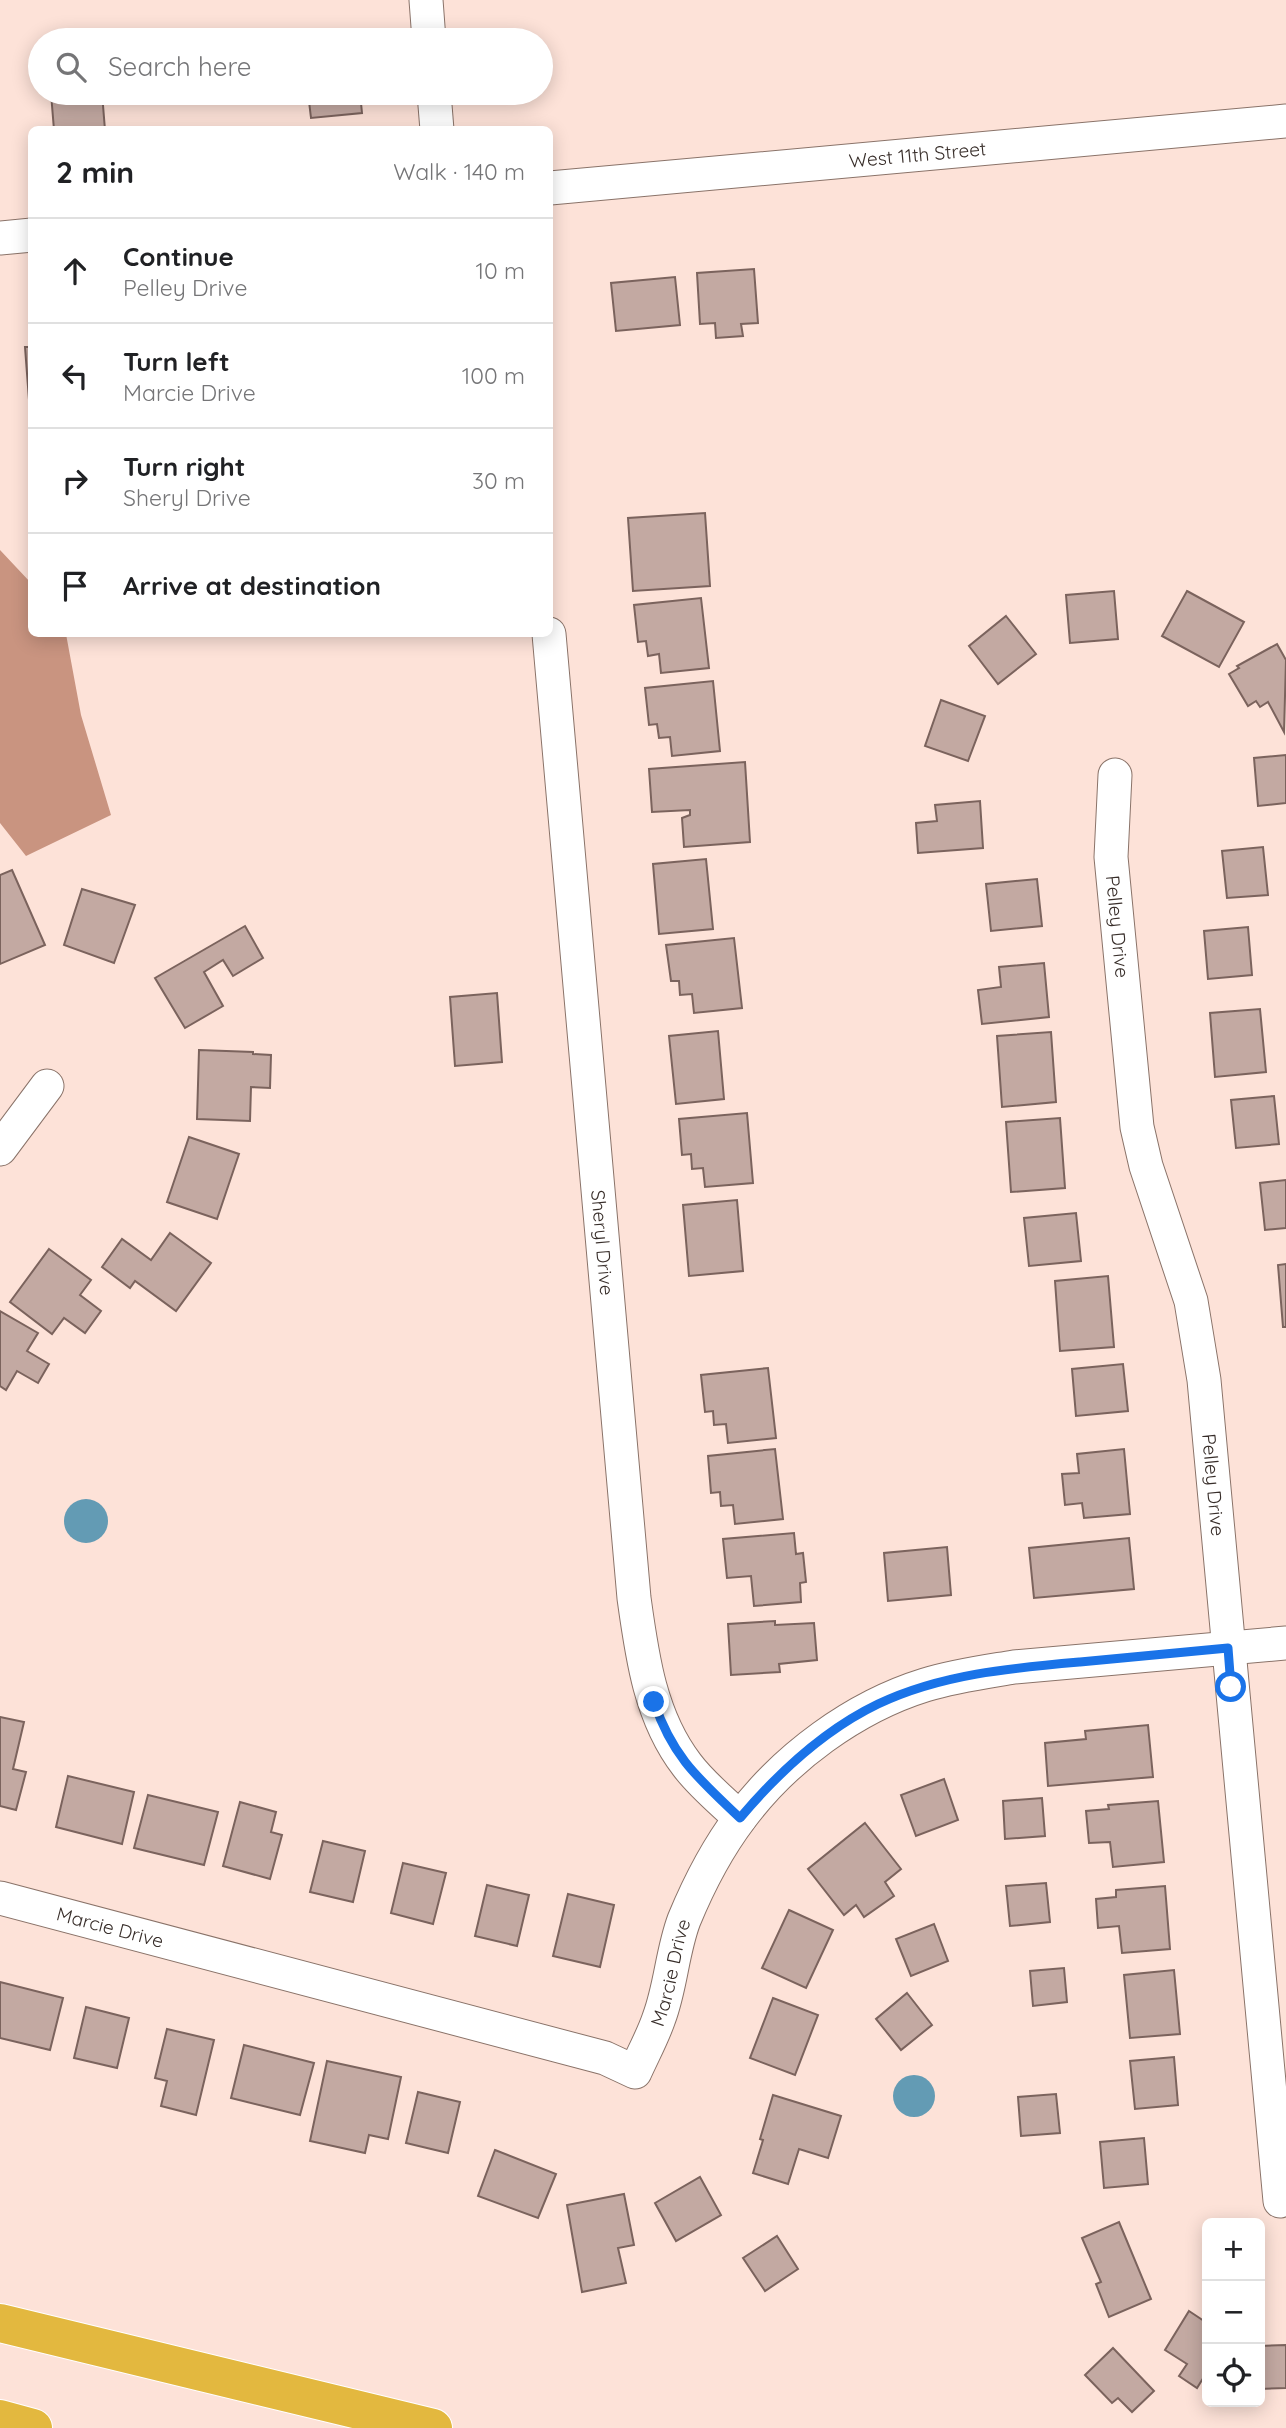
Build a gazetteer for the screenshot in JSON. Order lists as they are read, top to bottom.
{
  "streets": {
    "street": [
      "West 11th Street",
      "Pelley Drive",
      "Sheryl Drive",
      "Marcie Drive"
    ]
  },
  "crossings": [
    ["Pelley Drive", "Marcie Drive"],
    ["Sheryl Drive", "Marcie Drive"]
  ],
  "page": {
    "search": "Search here",
    "heading": ["2 min", "Walk · 140 m"],
    "list": [
      ["Continue", "Pelley Drive", "10 m"],
      ["Turn left", "Marcie Drive", "100 m"],
      ["Turn right", "Sheryl Drive", "30 m"],
      "Arrive at destination"
    ],
    "map_buttons": ["+", "−"]
  }
}
